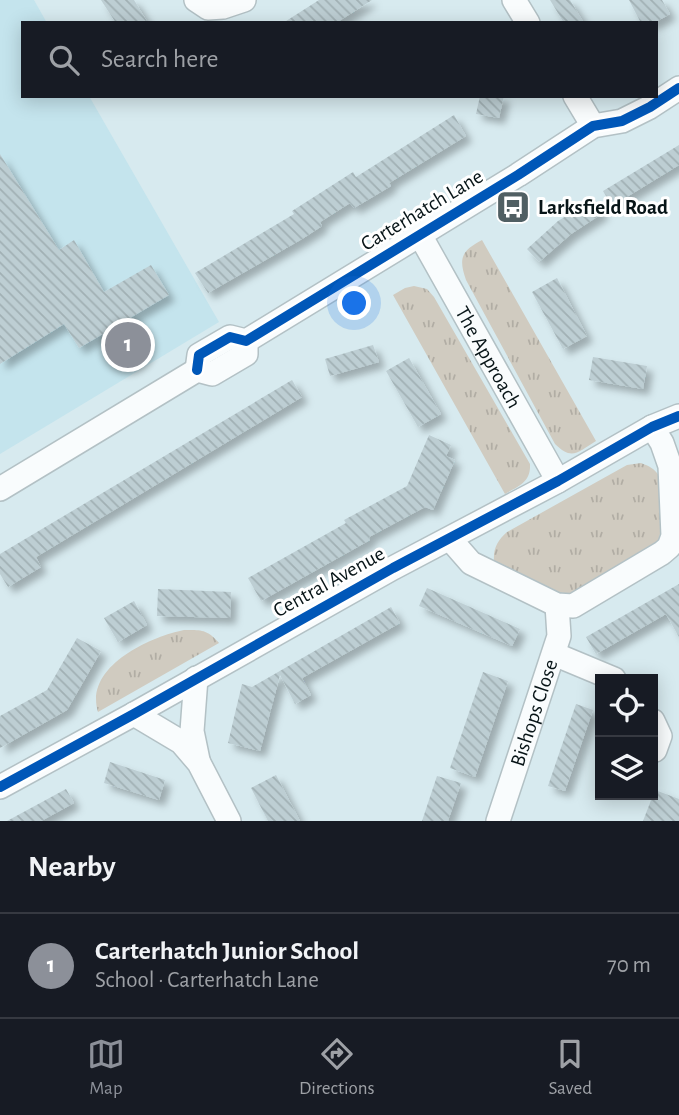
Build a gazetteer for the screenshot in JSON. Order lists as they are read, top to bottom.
{
  "streets": {
    "street": [
      "Carterhatch Lane",
      "The Approach",
      "Central Avenue",
      "Bishops Close"
    ]
  },
  "crossings": [
    ["Carterhatch Lane", "The Approach"],
    ["The Approach", "Central Avenue"]
  ],
  "places": {
    "bus stop": ["Larksfield Road"]
  },
  "page": {
    "search": "Search here",
    "pins": "1",
    "heading": "Nearby",
    "list": [
      {
        "mark": "1",
        "name": "Carterhatch Junior School",
        "note": "School · Carterhatch Lane",
        "value": "70 m"
      }
    ],
    "nav": ["Map", "Directions", "Saved"]
  }
}
